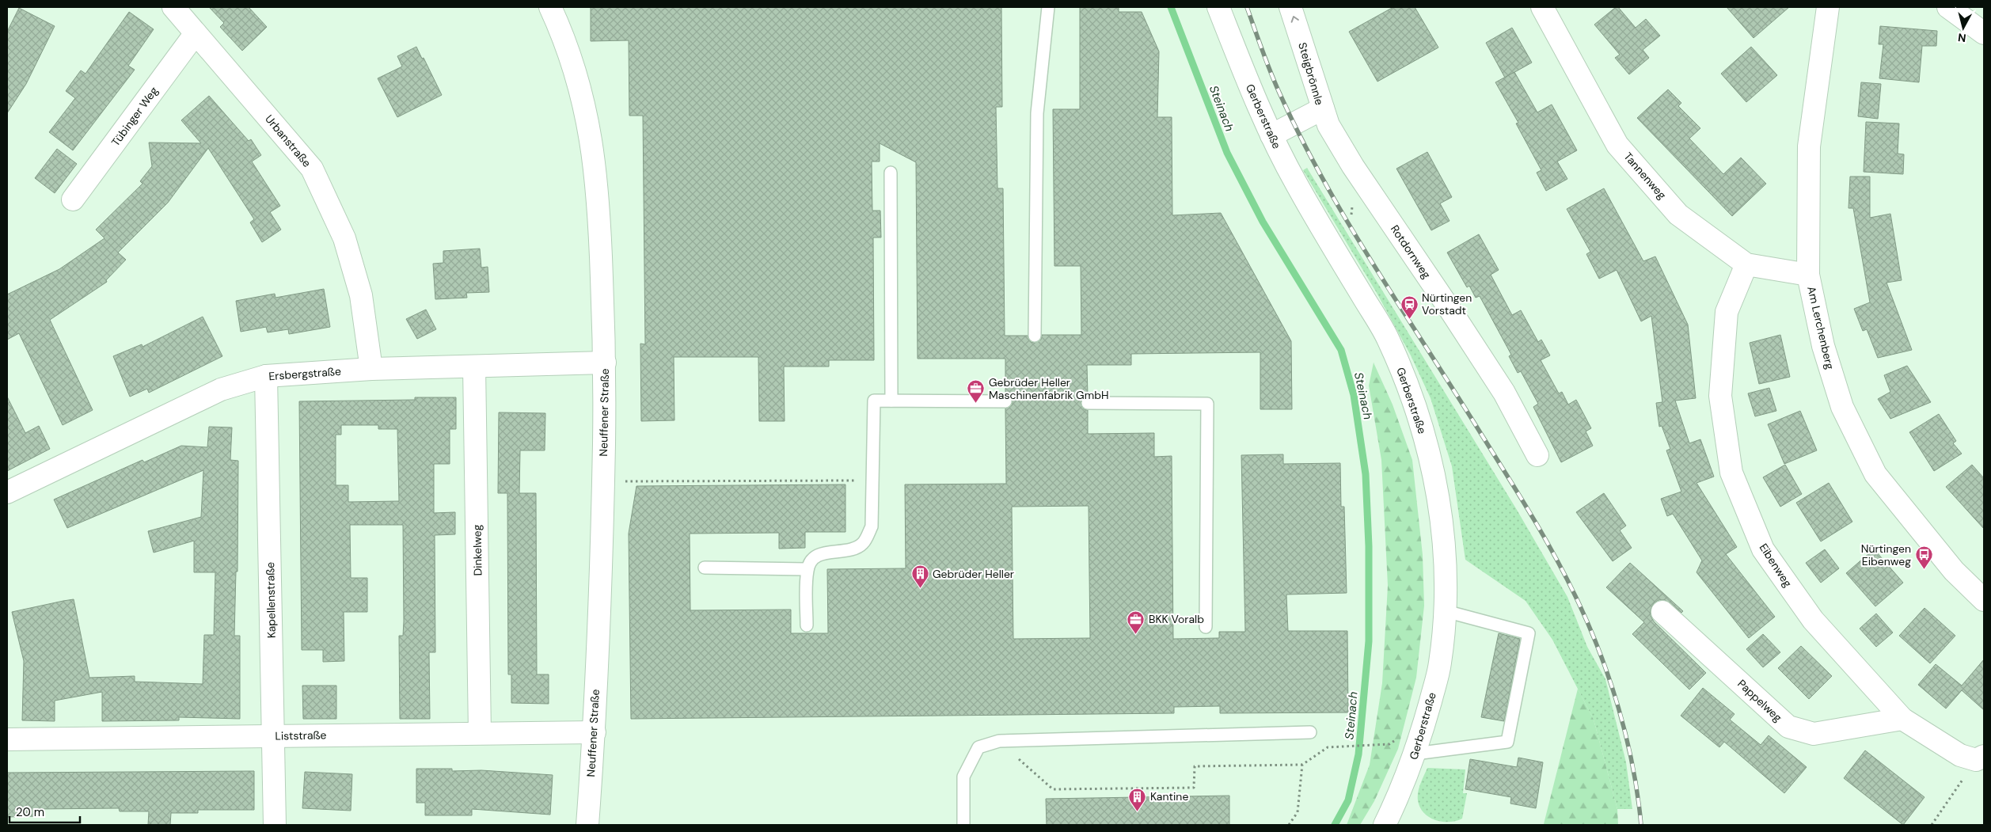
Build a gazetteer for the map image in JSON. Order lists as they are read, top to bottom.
{
  "streets": {
    "street": [
      "Steigbrönnle",
      "Tübinger Weg",
      "Gerberstraße",
      "Urbanstraße",
      "Tannenweg",
      "Rotdornweg",
      "Am Lerchenberg",
      "Ersbergstraße",
      "Neuffener Straße",
      "Dinkelweg",
      "Eibenweg",
      "Kapellenstraße",
      "Pappelweg",
      "Liststraße"
    ]
  },
  "crossings": [
    ["Steigbrönnle", "Gerberstraße"],
    ["Steigbrönnle", "Rotdornweg"],
    ["Tübinger Weg", "Urbanstraße"],
    ["Urbanstraße", "Ersbergstraße"],
    ["Tannenweg", "Am Lerchenberg"],
    ["Tannenweg", "Eibenweg"],
    ["Ersbergstraße", "Neuffener Straße"],
    ["Ersbergstraße", "Dinkelweg"],
    ["Ersbergstraße", "Kapellenstraße"],
    ["Neuffener Straße", "Liststraße"],
    ["Dinkelweg", "Liststraße"],
    ["Eibenweg", "Pappelweg"],
    ["Kapellenstraße", "Liststraße"]
  ],
  "one_way": ["Steigbrönnle"],
  "water": ["Steinach"],
  "places": {
    "station": ["Nürtingen Vorstadt"],
    "office": ["Gebrüder Heller Maschinenfabrik GmbH", "BKK Voralb"],
    "bus stop": ["Nürtingen Eibenweg"],
    "building": ["Gebrüder Heller", "Kantine"]
  },
  "scale_bar": "20 m",
  "north": "bottom"
}
